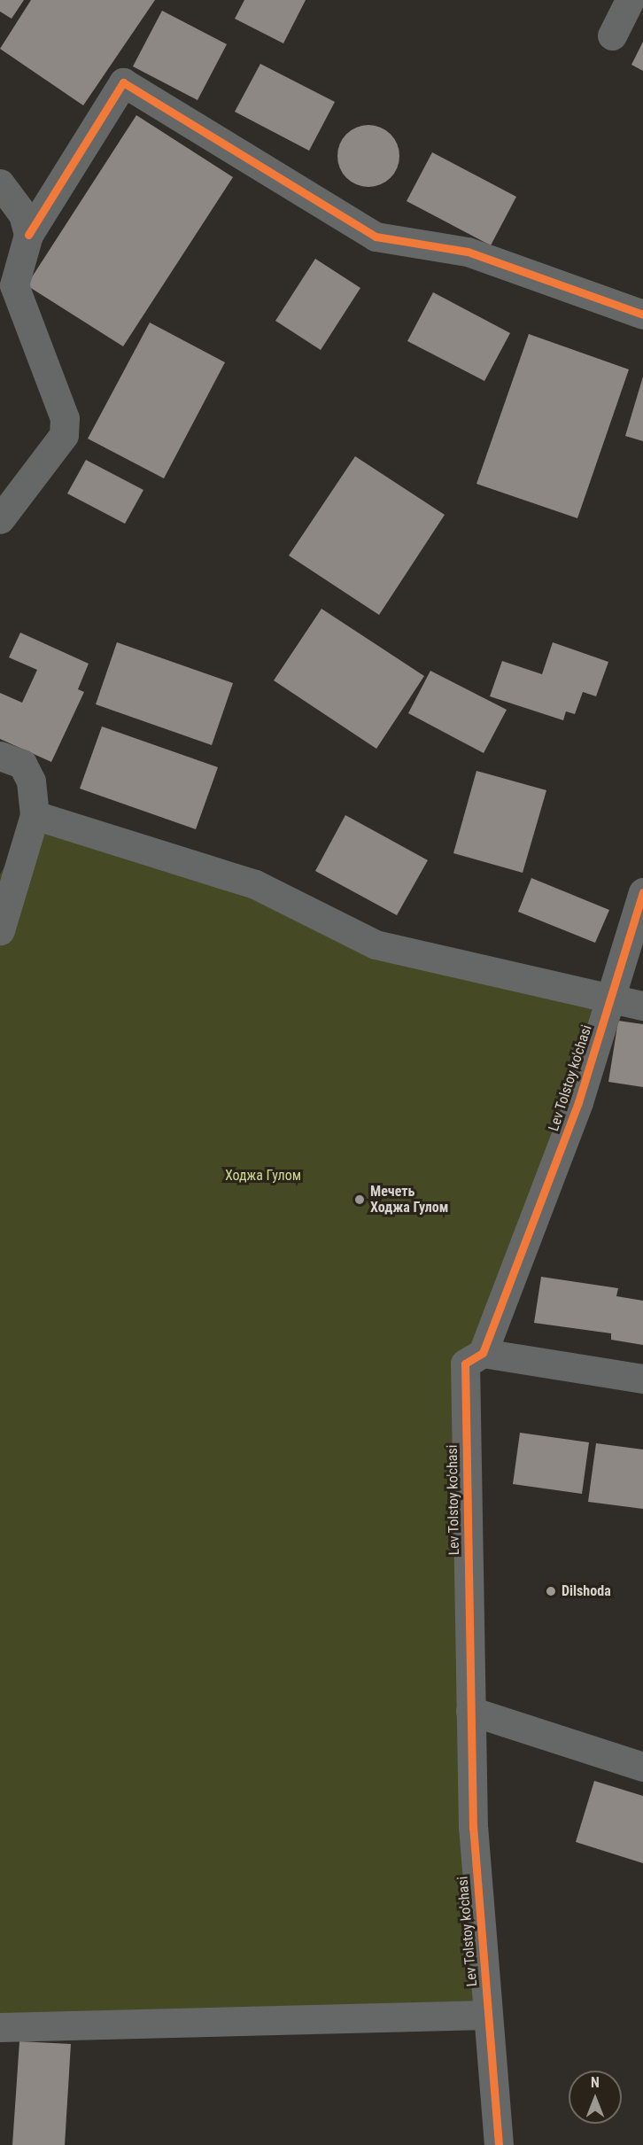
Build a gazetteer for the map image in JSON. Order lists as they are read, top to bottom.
{
  "streets": {
    "street": ["Lev Tolstoy ko'chasi"]
  },
  "parks": ["Ходжа Гулом"],
  "places": ["Мечеть Ходжа Гулом", "Dilshoda"],
  "north": "top"
}
